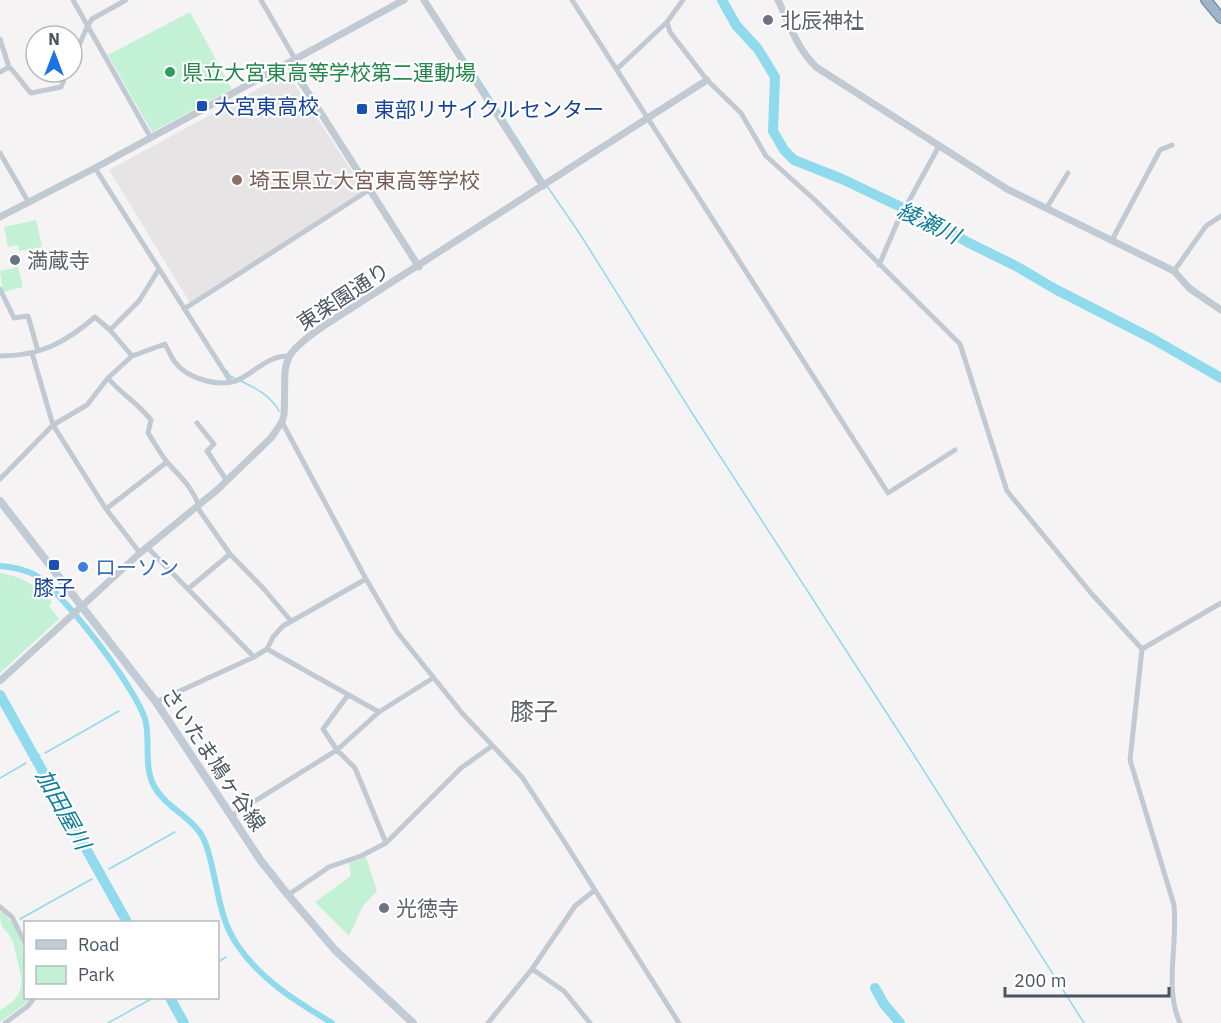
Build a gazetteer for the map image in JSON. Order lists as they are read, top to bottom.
{
  "streets": {
    "main road": ["さいたま鳩ヶ谷線"],
    "street": ["東楽園通り"]
  },
  "districts": ["膝子"],
  "water": ["綾瀬川", "加田屋川"],
  "places": {
    "other": [
      "北辰神社",
      "県立大宮東高等学校第二運動場",
      "埼玉県立大宮東高等学校",
      "満蔵寺",
      "ローソン",
      "光徳寺"
    ],
    "transit": ["大宮東高校", "東部リサイクルセンター", "膝子"]
  },
  "legend": ["Road", "Park"],
  "scale_bar": "200 m",
  "north": "top"
}
